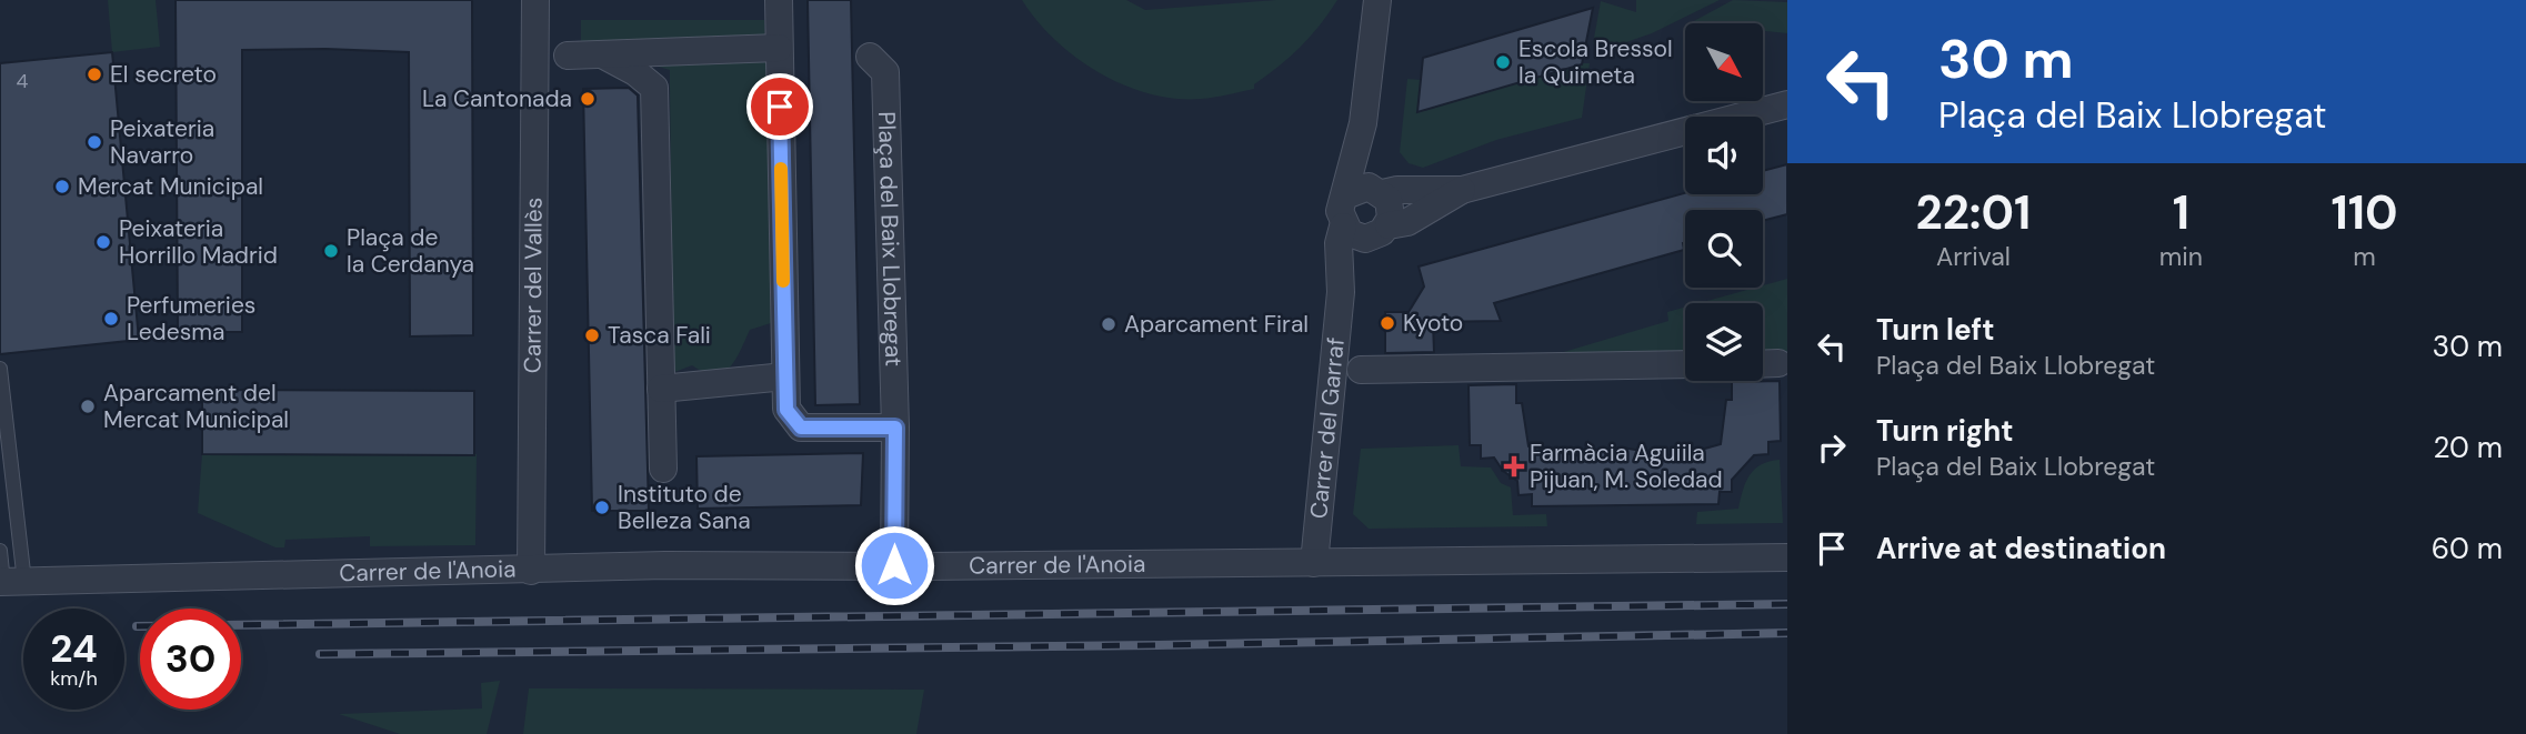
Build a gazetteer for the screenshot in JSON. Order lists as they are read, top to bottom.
{
  "streets": {
    "street": [
      "Plaça del Baix Llobregat",
      "Carrer del Vallès",
      "Carrer del Garraf",
      "Carrer de l'Anoia"
    ]
  },
  "crossings": [
    ["Plaça del Baix Llobregat", "Carrer de l'Anoia"],
    ["Carrer del Vallès", "Carrer de l'Anoia"],
    ["Carrer del Garraf", "Carrer de l'Anoia"]
  ],
  "places": {
    "other": [
      "Escola Bressol la Quimeta",
      "El secreto",
      "La Cantonada",
      "Peixateria Navarro",
      "Mercat Municipal",
      "Peixateria Horrillo Madrid",
      "Plaça de la Cerdanya",
      "Perfumeries Ledesma",
      "Kyoto",
      "Aparcament Firal",
      "Tasca Fali",
      "Aparcament del Mercat Municipal",
      "Instituto de Belleza Sana"
    ],
    "health": ["Farmàcia Aguiila Pijuan, M. Soledad"]
  },
  "house_numbers": ["4"],
  "north": "bottom right",
  "page": {
    "turn": ["30 m", "Plaça del Baix Llobregat"],
    "eta": [
      "22:01",
      "Arrival",
      "1",
      "min",
      "110",
      "m"
    ],
    "list": [
      {
        "name": "Turn left",
        "note": "Plaça del Baix Llobregat",
        "value": "30 m"
      },
      {
        "name": "Turn right",
        "note": "Plaça del Baix Llobregat",
        "value": "20 m"
      },
      {
        "name": "Arrive at destination",
        "value": "60 m"
      }
    ],
    "speed": "24 km/h",
    "limit": "30"
  }
}
